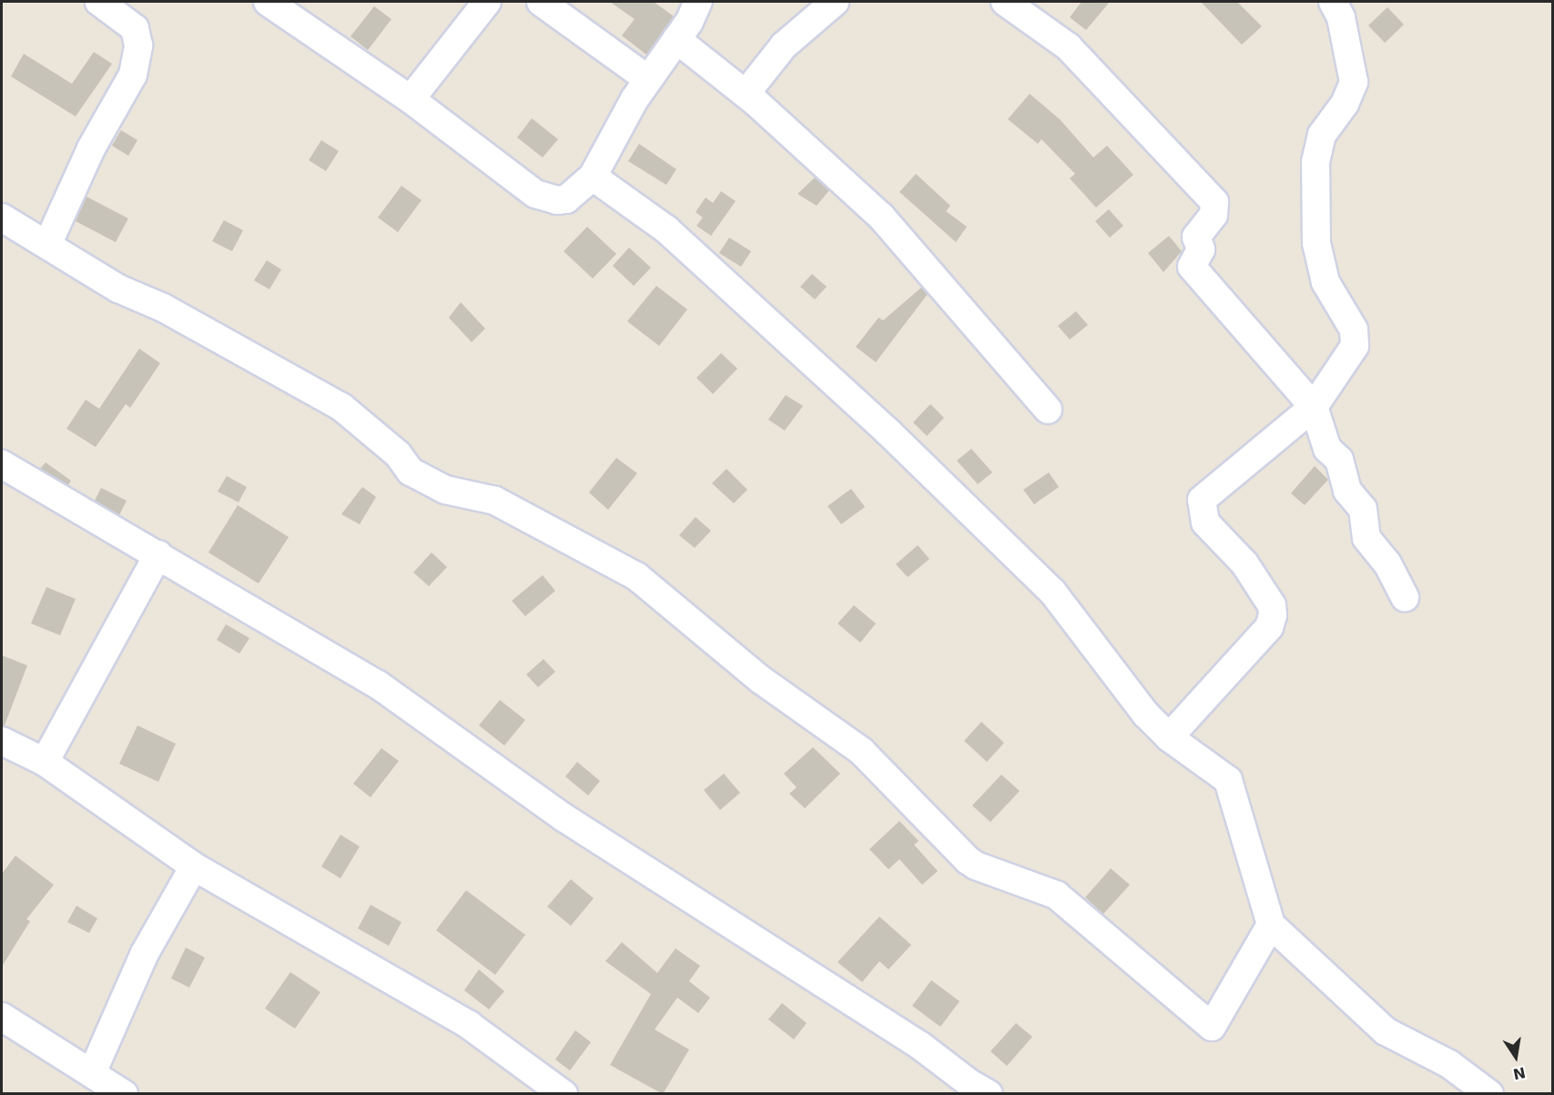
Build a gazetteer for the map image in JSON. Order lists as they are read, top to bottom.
{
  "north": "bottom"
}
